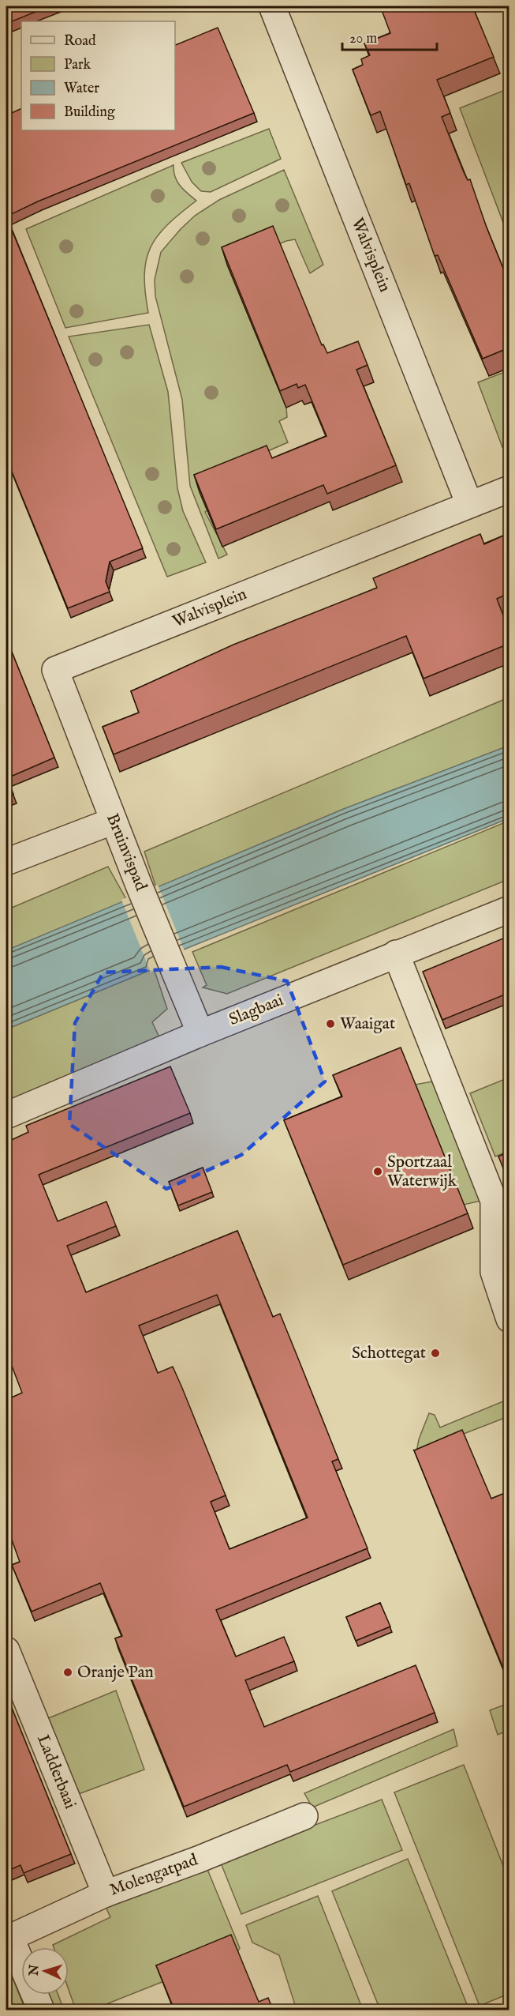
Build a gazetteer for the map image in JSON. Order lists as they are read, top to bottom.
{
  "streets": {
    "street": [
      "Walvisplein",
      "Bruinvispad",
      "Slagbaai",
      "Ladderbaai",
      "Molengatpad"
    ]
  },
  "crossings": [
    ["Walvisplein", "Bruinvispad"],
    ["Bruinvispad", "Slagbaai"],
    ["Ladderbaai", "Molengatpad"]
  ],
  "places": [
    "Waaigat",
    "Sportzaal Waterwijk",
    "Schottegat",
    "Oranje Pan"
  ],
  "legend": [
    "Road",
    "Park",
    "Water",
    "Building"
  ],
  "scale_bar": "20 m",
  "north": "left"
}
